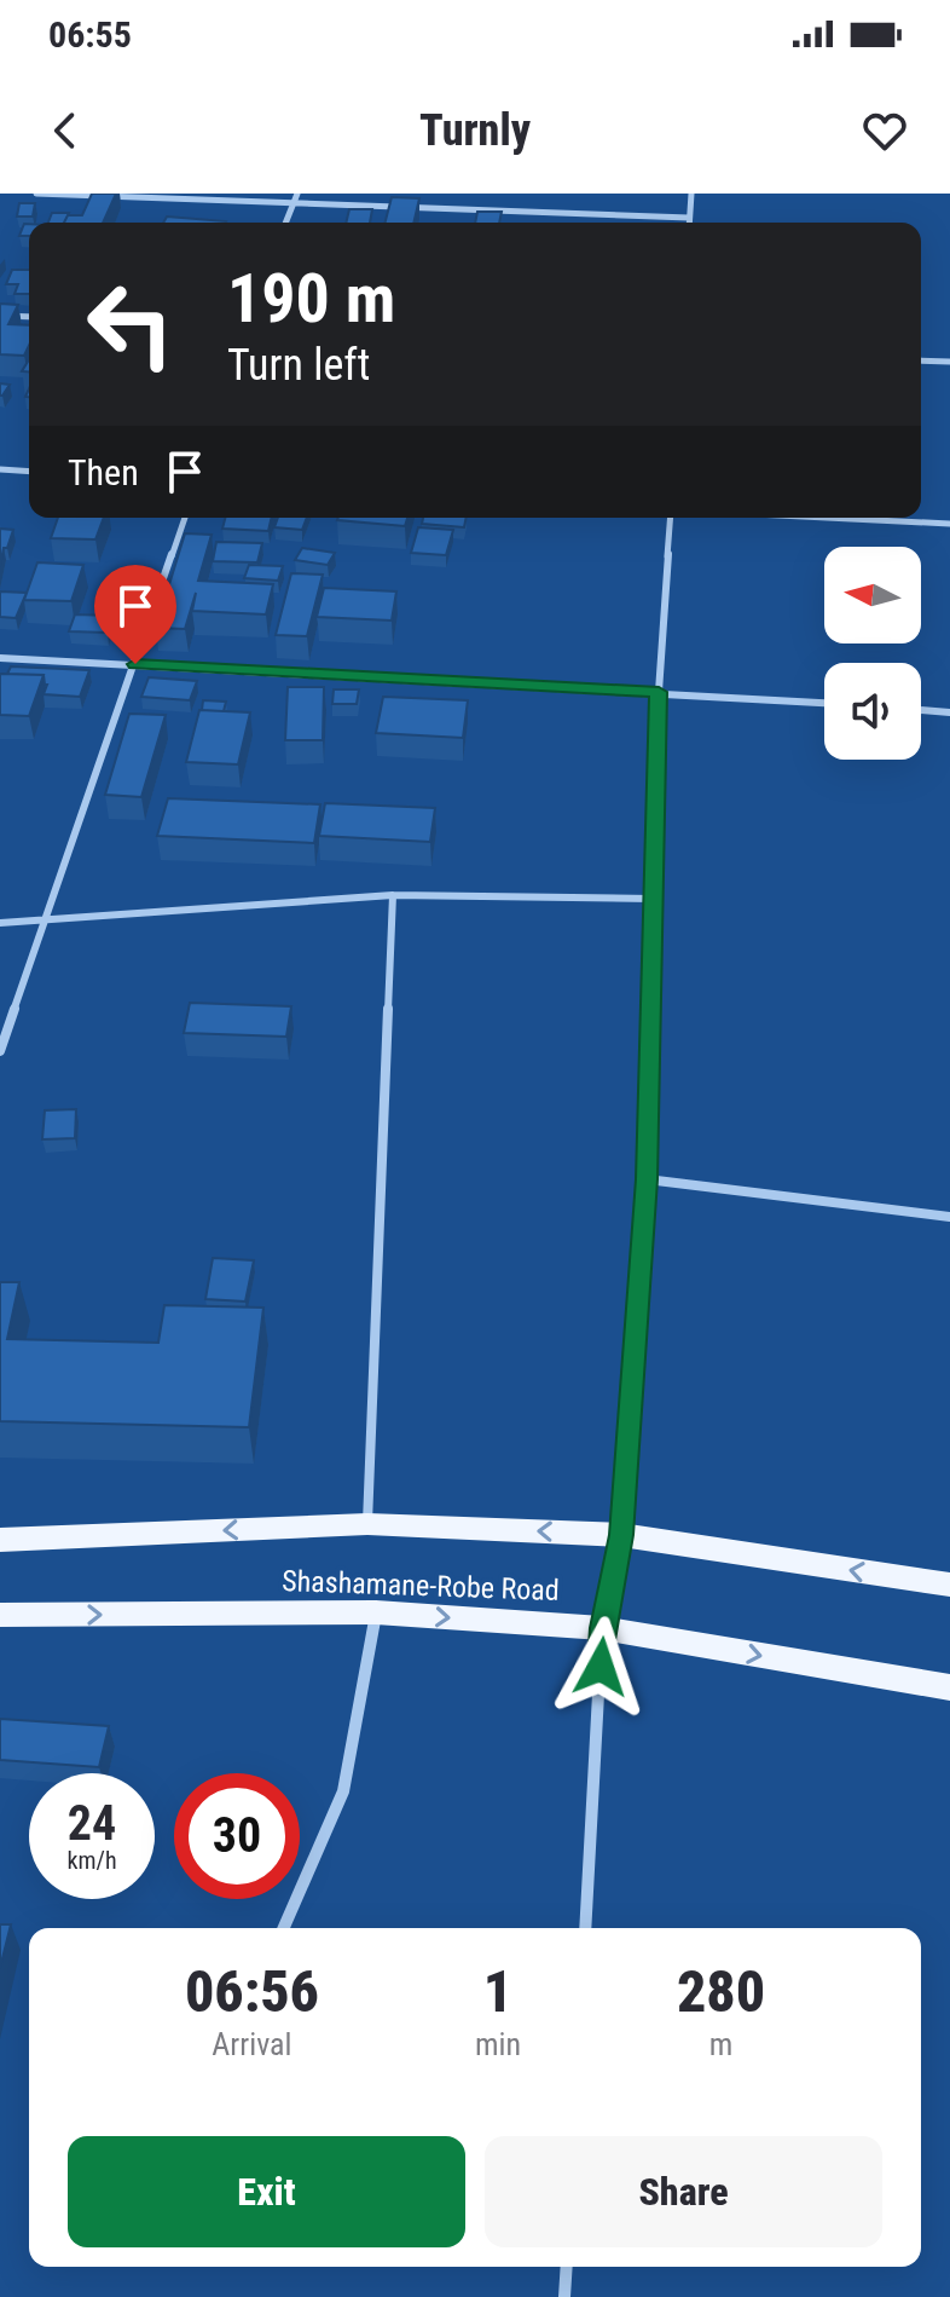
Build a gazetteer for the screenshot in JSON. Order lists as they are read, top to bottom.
{
  "streets": {
    "main road": ["Shashamane-Robe Road"]
  },
  "north": "left",
  "page": {
    "status": "06:55",
    "header": "Turnly",
    "turn": ["190 m", "Turn left"],
    "then": "Then",
    "speed": "24 km/h",
    "limit": "30",
    "eta": [
      "06:56",
      "Arrival",
      "1",
      "min",
      "280",
      "m"
    ],
    "buttons": ["Exit", "Share"]
  }
}
